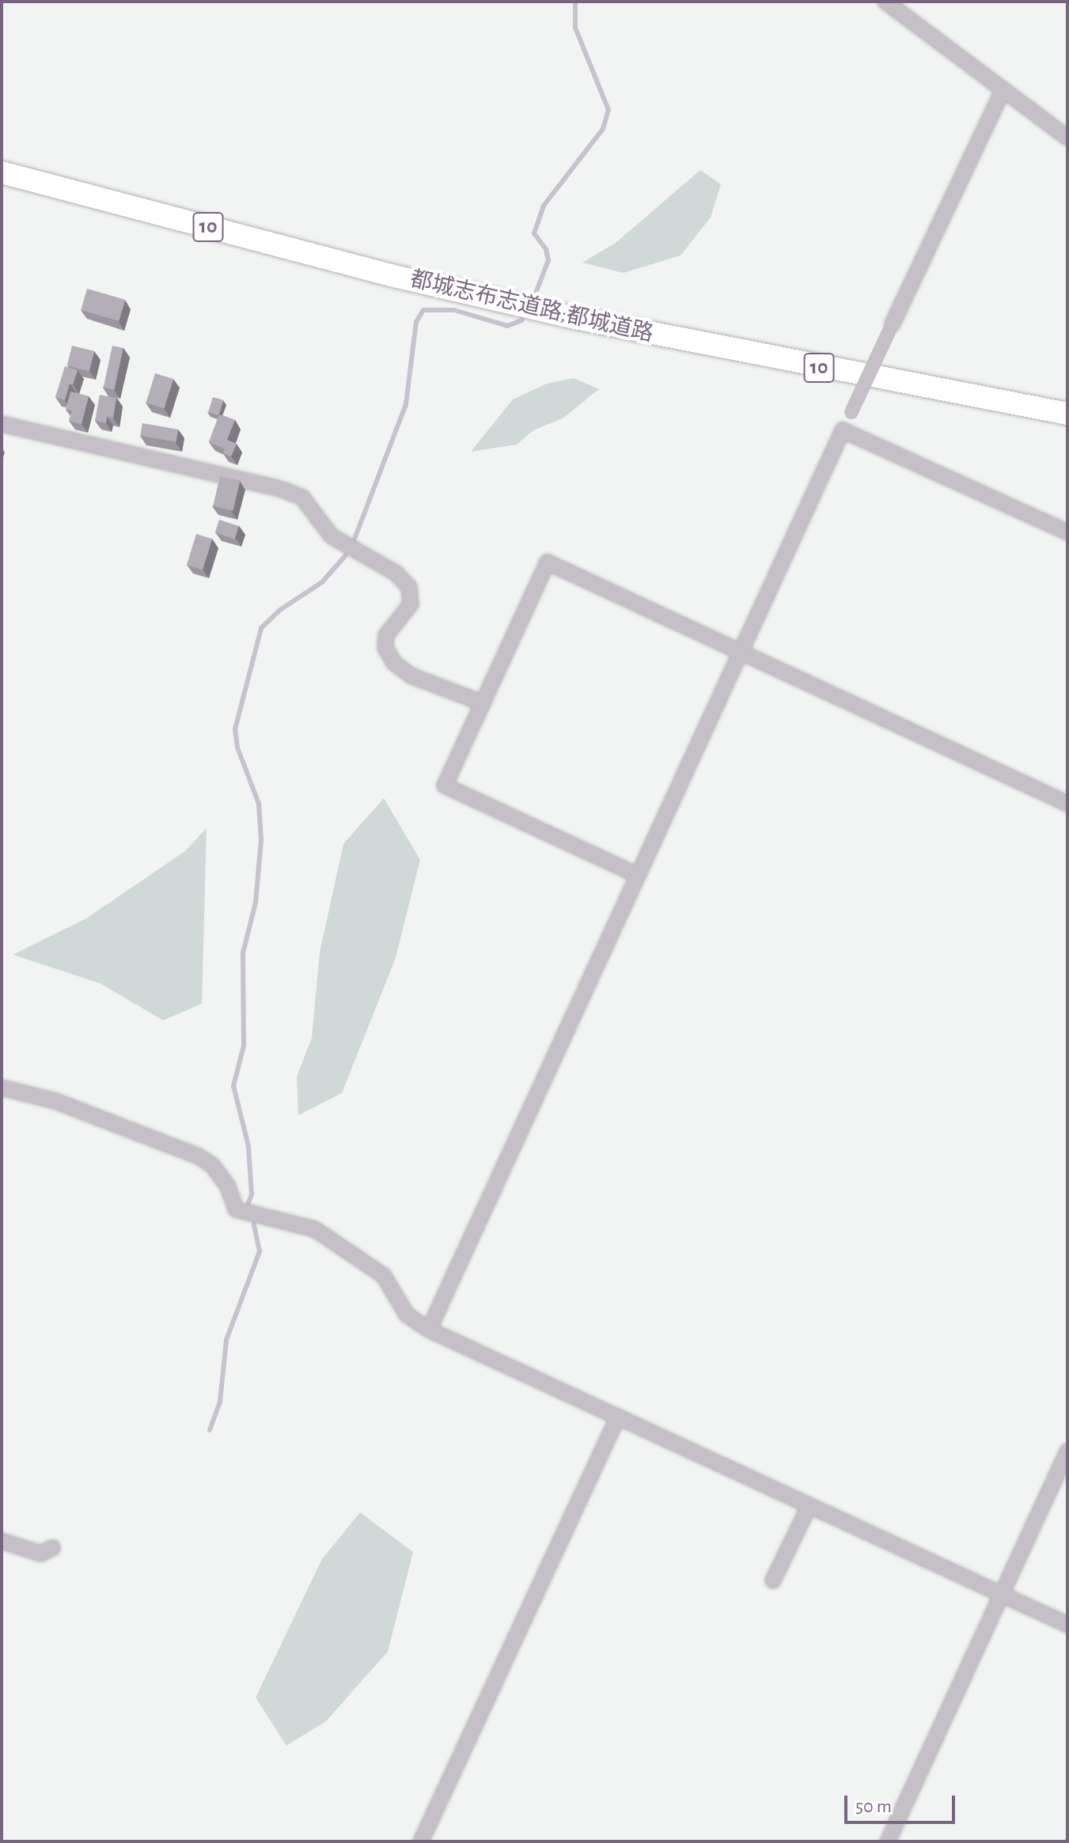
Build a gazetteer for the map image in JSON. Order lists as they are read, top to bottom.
{
  "streets": {
    "highway": ["10", "都城志布志道路;都城道路"]
  },
  "scale_bar": "50 m"
}
